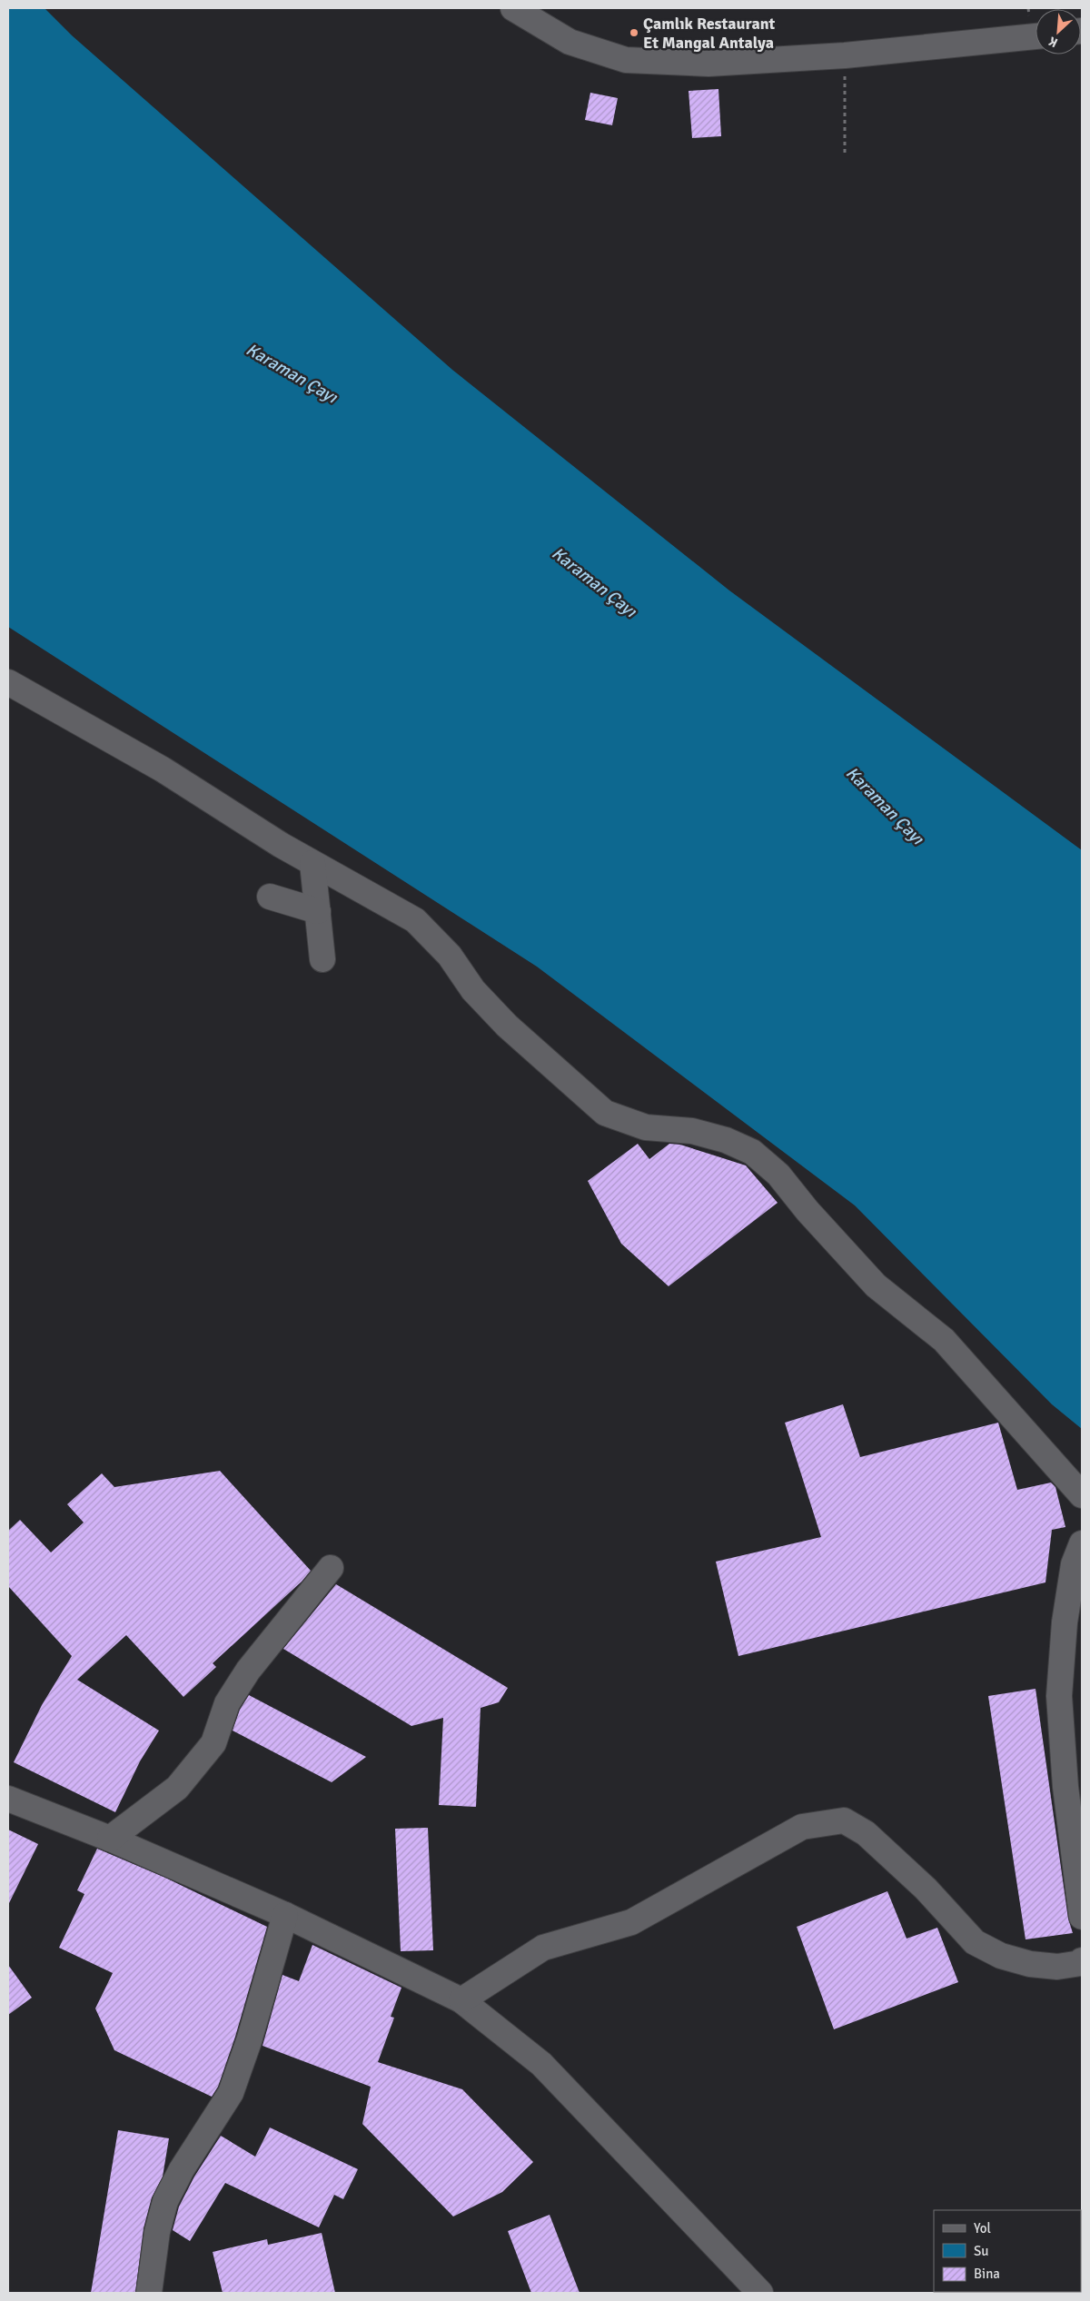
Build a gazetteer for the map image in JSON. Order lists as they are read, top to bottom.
{
  "water": ["Karaman Çayı"],
  "places": ["Çamlık Restaurant Et Mangal Antalya"],
  "legend": ["Yol", "Su", "Bina"],
  "north": "bottom left"
}
